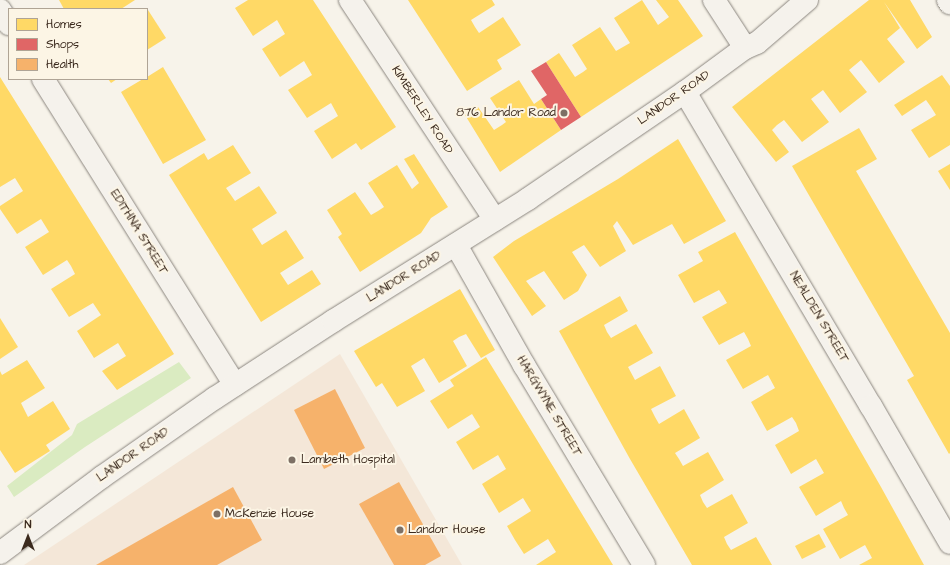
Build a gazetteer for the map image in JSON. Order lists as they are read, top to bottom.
{
  "streets": {
    "street": [
      "LANDOR ROAD",
      "KIMBERLEY ROAD",
      "EDITHNA STREET",
      "NEALDEN STREET",
      "HARGWYNE STREET"
    ]
  },
  "crossings": [
    ["LANDOR ROAD", "KIMBERLEY ROAD"],
    ["LANDOR ROAD", "EDITHNA STREET"],
    ["LANDOR ROAD", "NEALDEN STREET"],
    ["LANDOR ROAD", "HARGWYNE STREET"]
  ],
  "places": [
    "876 Landor Road",
    "Lambeth Hospital",
    "McKenzie House",
    "Landor House"
  ],
  "legend": ["Homes", "Shops", "Health"],
  "north": "top"
}
